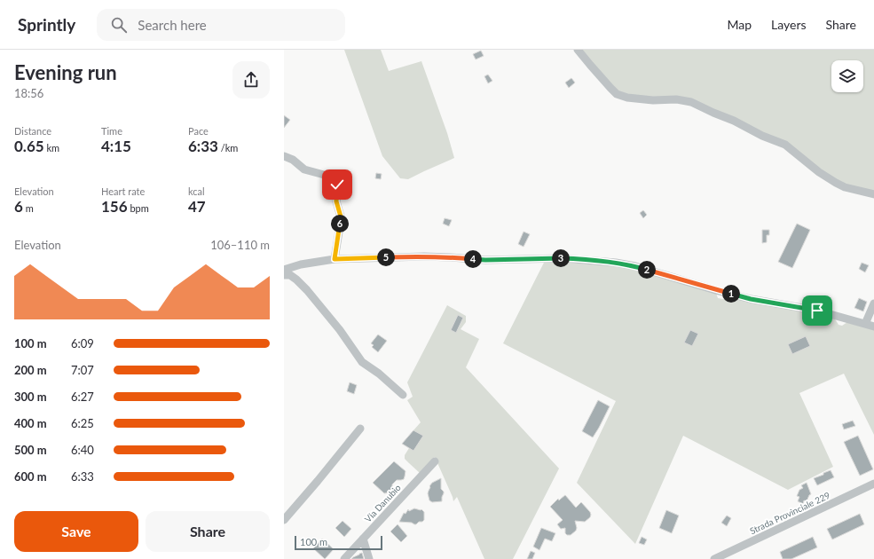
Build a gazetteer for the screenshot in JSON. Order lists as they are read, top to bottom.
{
  "streets": {
    "street": ["Via Danubio", "Strada Provinciale 229"]
  },
  "scale_bar": "100 m",
  "page": {
    "header": "Sprintly",
    "search": "Search here",
    "nav": ["Map", "Layers", "Share"],
    "heading": ["Evening run", "18:56"],
    "stats": [
      ["Distance", "0.65 km"],
      ["Time", "4:15"],
      ["Pace", "6:33 /km"],
      ["Elevation", "6 m"],
      ["Heart rate", "156 bpm"],
      ["kcal", "47"]
    ],
    "pins": [
      "6",
      "5",
      "3",
      "4",
      "2",
      "1"
    ],
    "chart": ["Elevation", "106–110 m"],
    "list": [
      {
        "name": "100 m",
        "note": "6:09"
      },
      {
        "name": "200 m",
        "note": "7:07"
      },
      {
        "name": "300 m",
        "note": "6:27"
      },
      {
        "name": "400 m",
        "note": "6:25"
      },
      {
        "name": "500 m",
        "note": "6:40"
      },
      {
        "name": "600 m",
        "note": "6:33"
      }
    ],
    "buttons": ["Save", "Share"],
    "scale": "100 m"
  }
}
